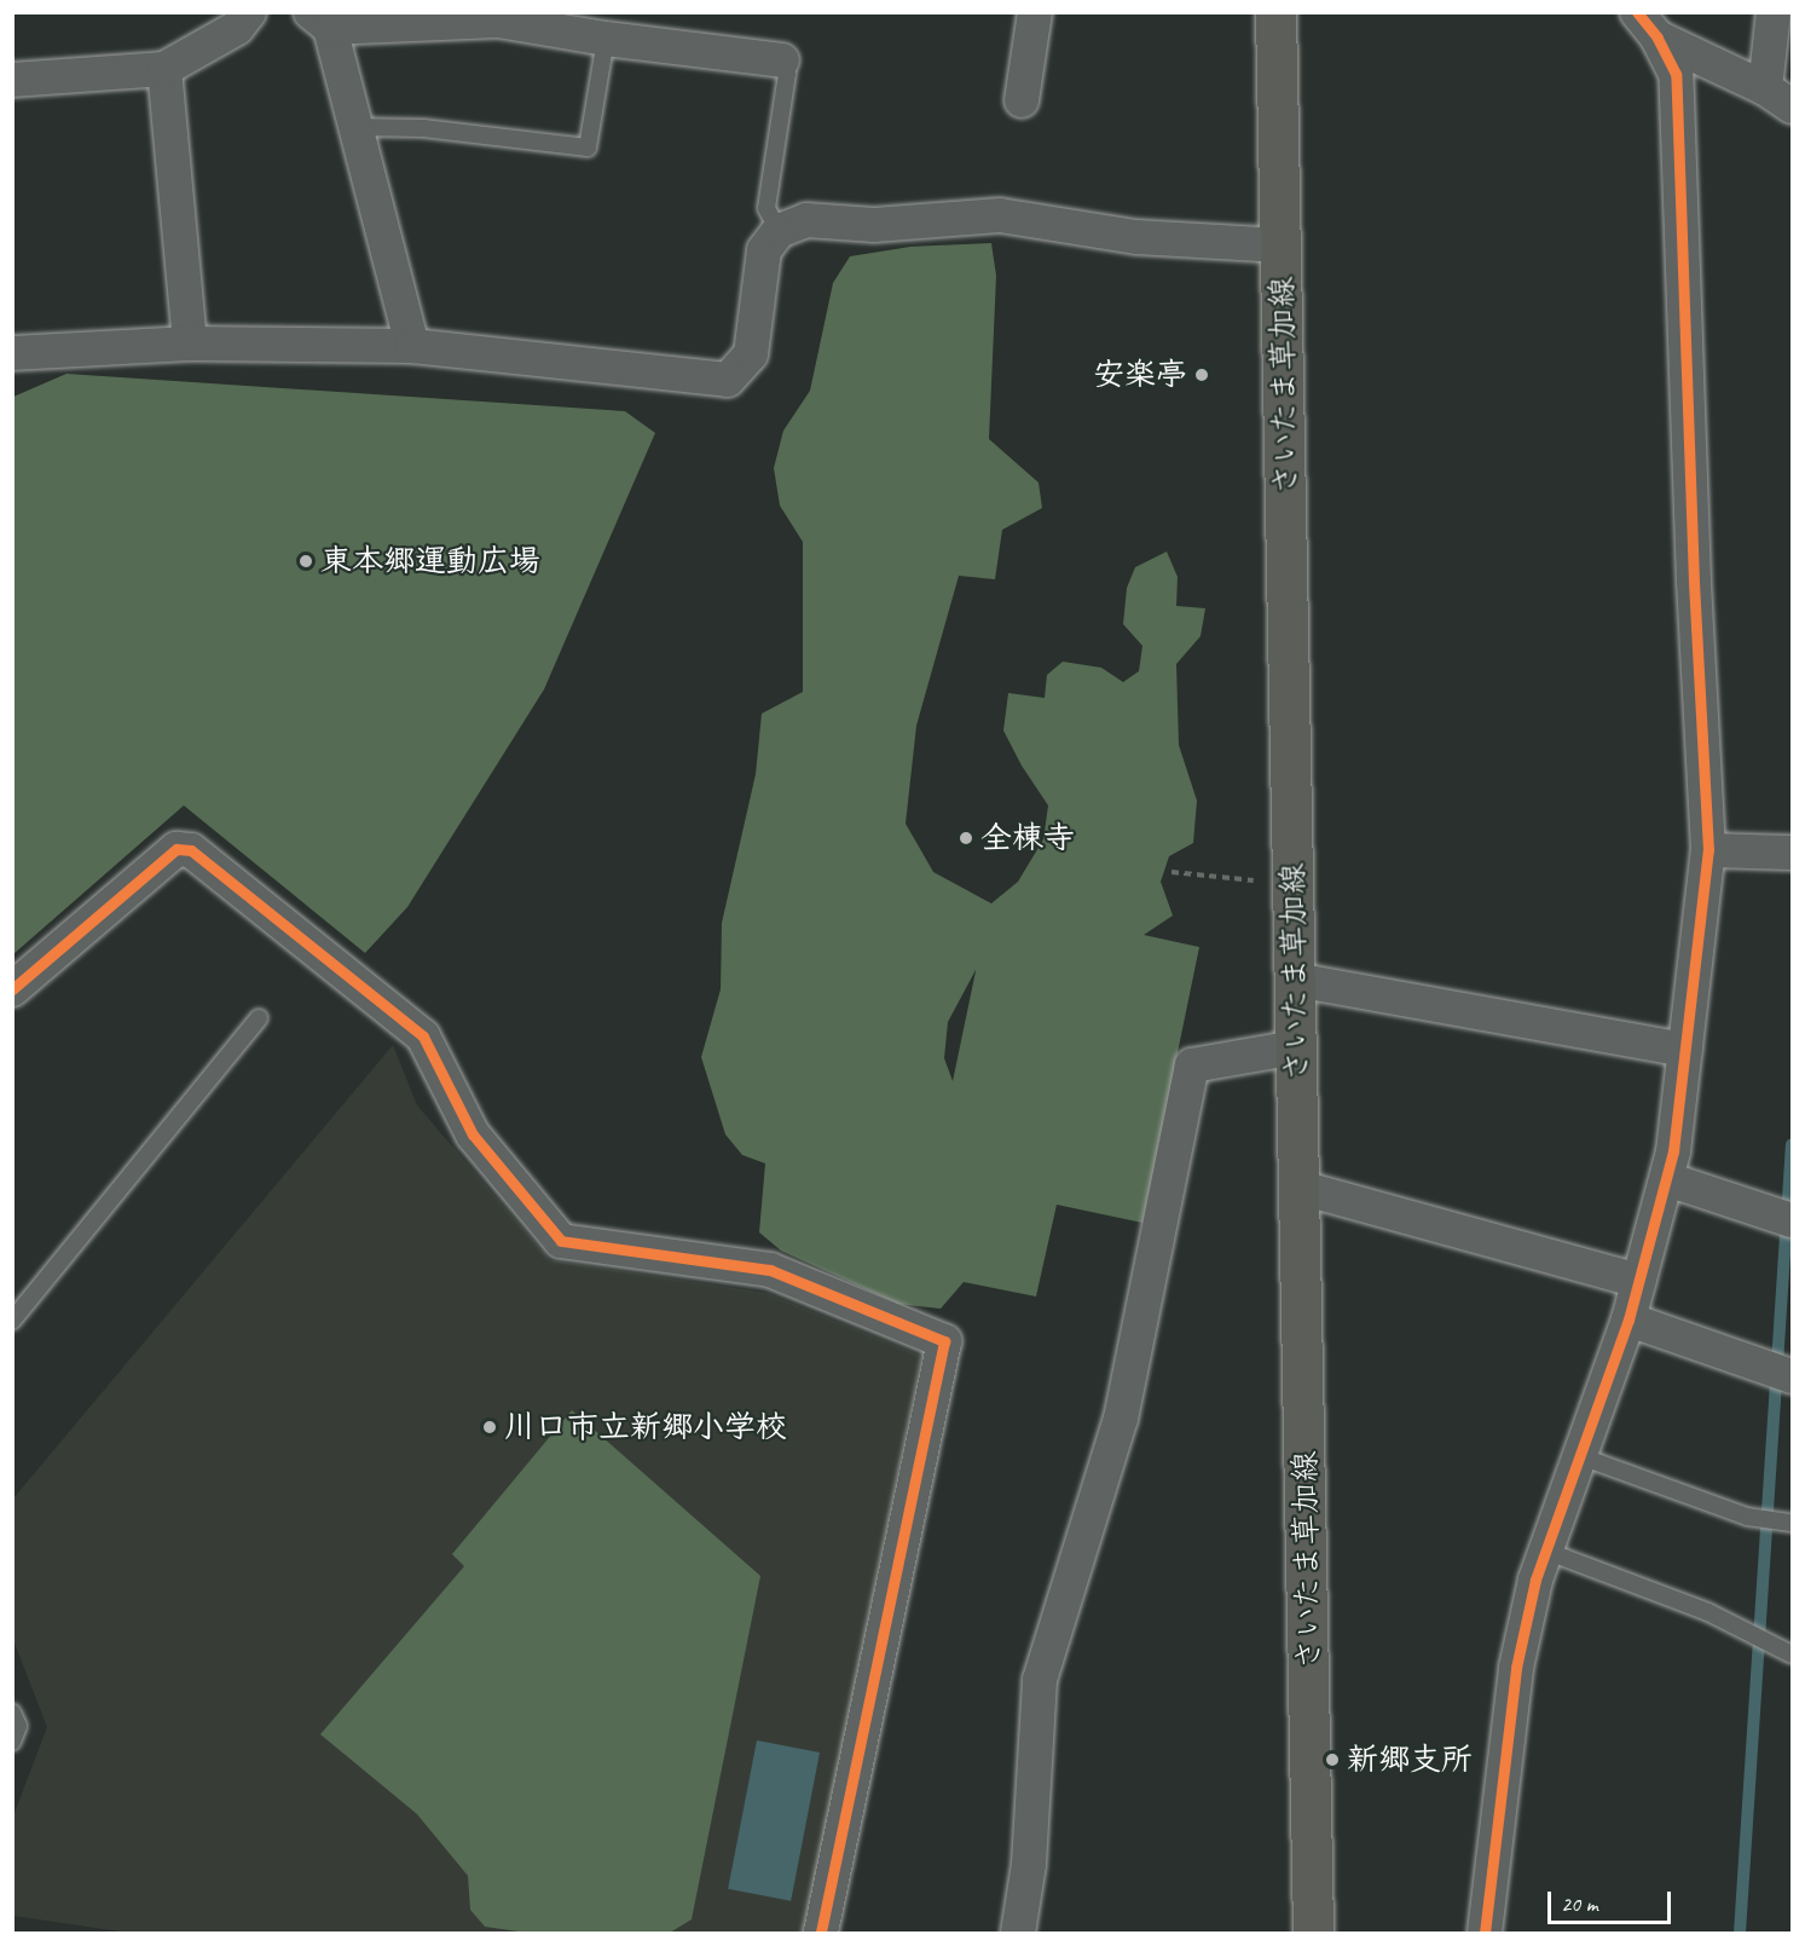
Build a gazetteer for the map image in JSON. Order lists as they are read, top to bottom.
{
  "streets": {
    "main road": ["さいたま草加線"]
  },
  "places": [
    "安楽亭",
    "東本郷運動広場",
    "全棟寺",
    "川口市立新郷小学校",
    "新郷支所"
  ],
  "scale_bar": "20 m"
}
